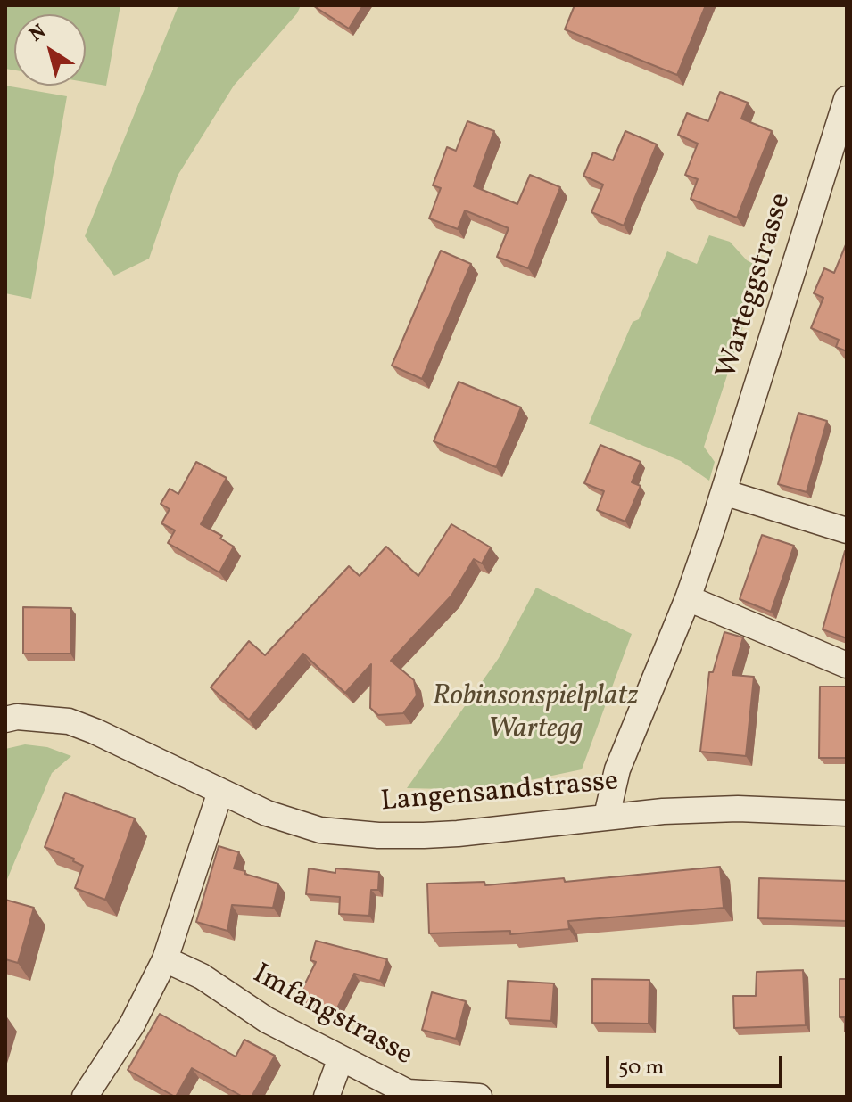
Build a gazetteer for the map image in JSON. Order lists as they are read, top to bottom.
{
  "streets": {
    "street": ["Warteggstrasse", "Langensandstrasse", "Imfangstrasse"]
  },
  "crossings": [
    ["Warteggstrasse", "Langensandstrasse"]
  ],
  "parks": ["Robinsonspielplatz Wartegg"],
  "scale_bar": "50 m",
  "north": "top left"
}
